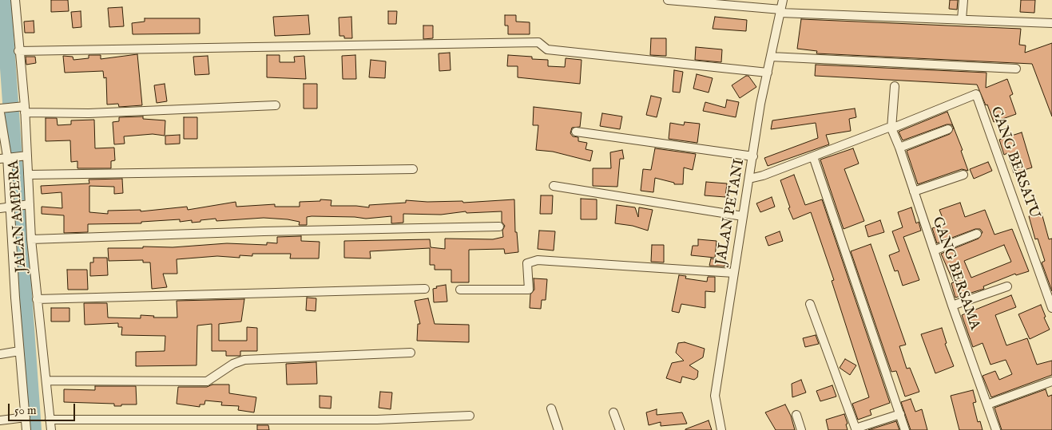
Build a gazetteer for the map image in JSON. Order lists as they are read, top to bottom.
{
  "streets": {
    "street": [
      "GANG BERSATU",
      "JALAN PETANI",
      "JALAN AMPERA",
      "GANG BERSAMA"
    ]
  },
  "crossings": [
    ["GANG BERSATU", "GANG BERSAMA"]
  ],
  "scale_bar": "50 m"
}
